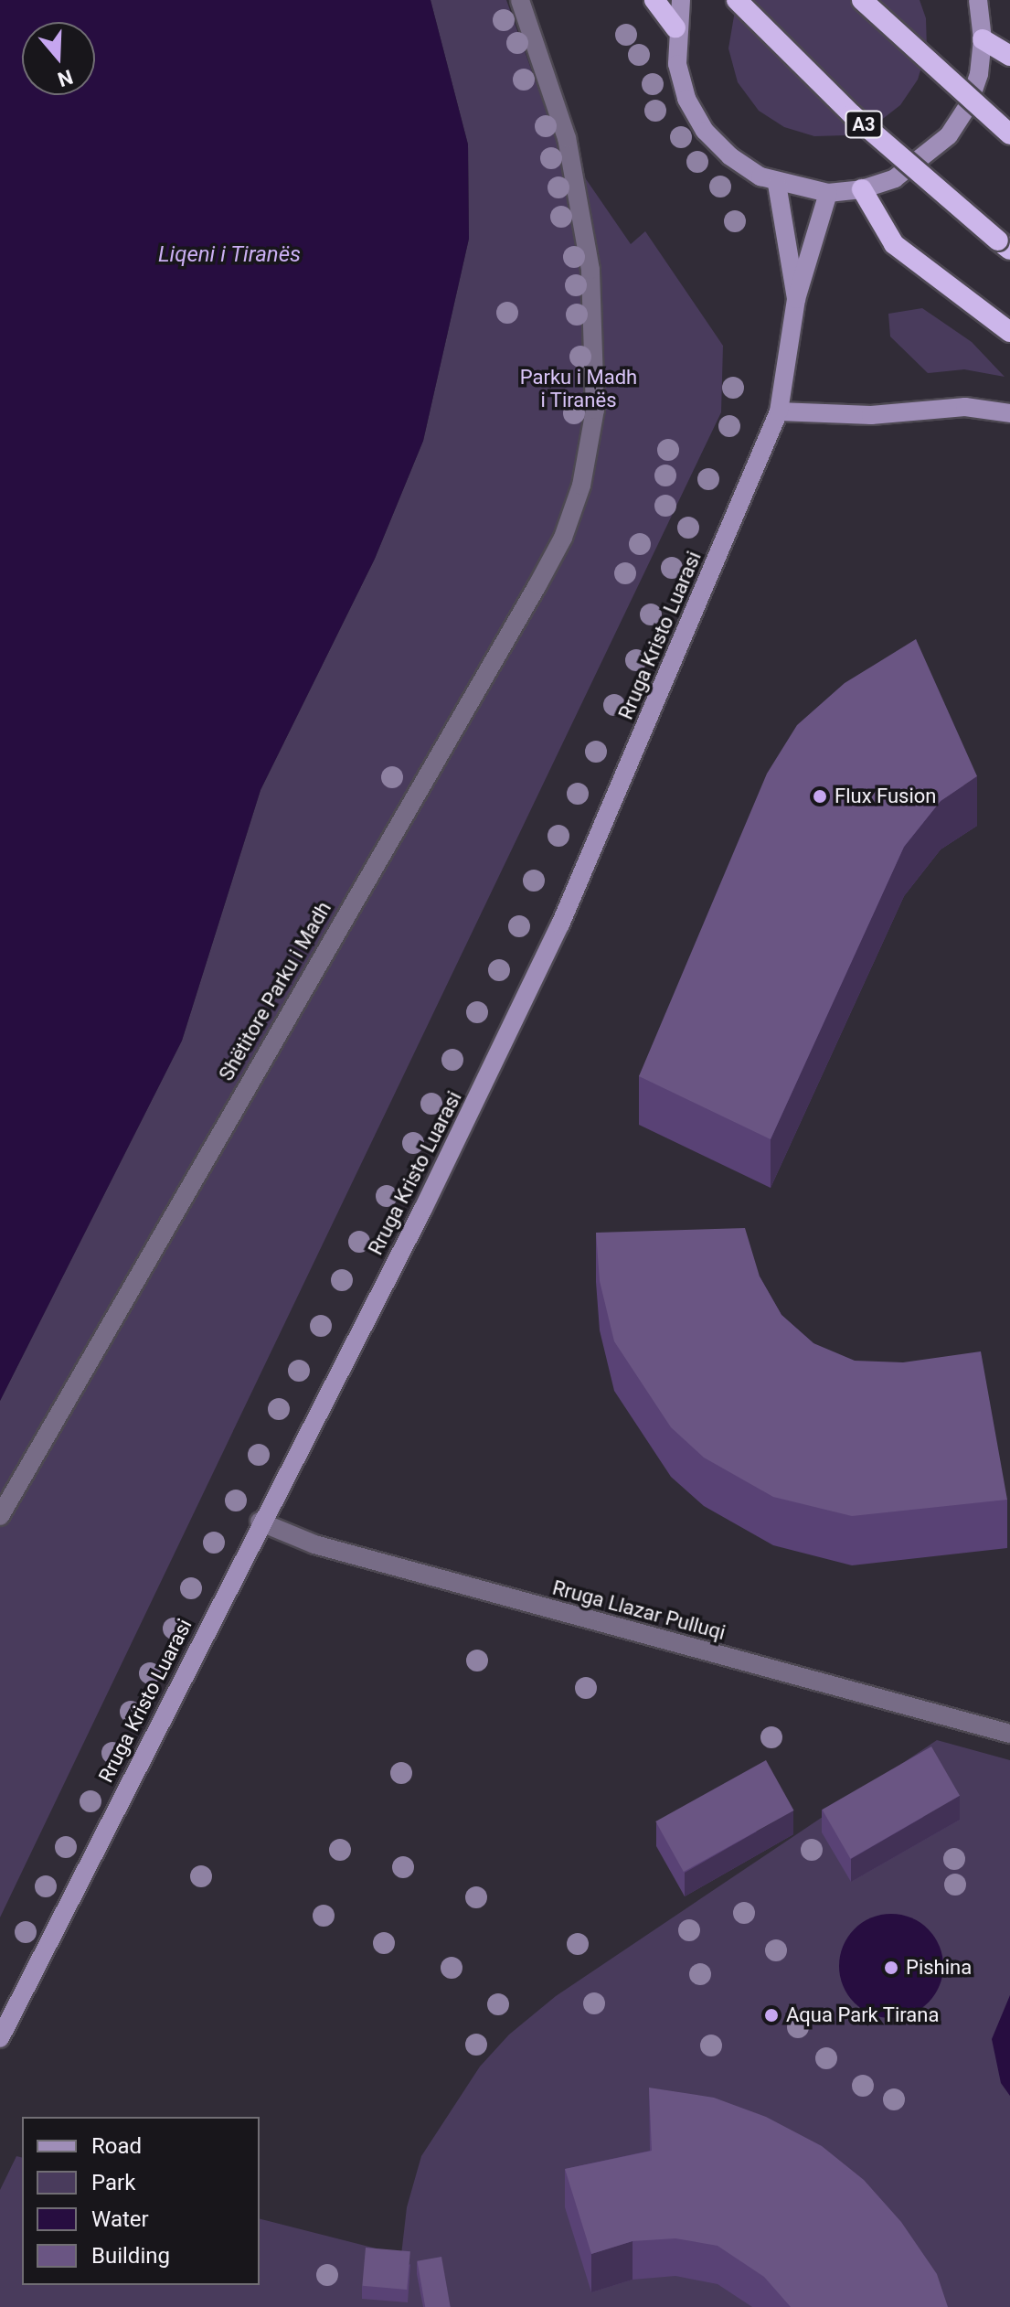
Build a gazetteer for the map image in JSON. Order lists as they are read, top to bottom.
{
  "streets": {
    "highway": ["A3"],
    "main road": ["Rruga Kristo Luarasi"],
    "street": ["Shëtitore Parku i Madh", "Rruga Llazar Pulluqi"]
  },
  "crossings": [
    ["Rruga Kristo Luarasi", "Rruga Llazar Pulluqi"]
  ],
  "water": ["Liqeni i Tiranës"],
  "parks": ["Parku i Madh i Tiranës"],
  "places": ["Flux Fusion", "Pishina", "Aqua Park Tirana"],
  "legend": [
    "Road",
    "Park",
    "Water",
    "Building"
  ],
  "north": "bottom"
}
